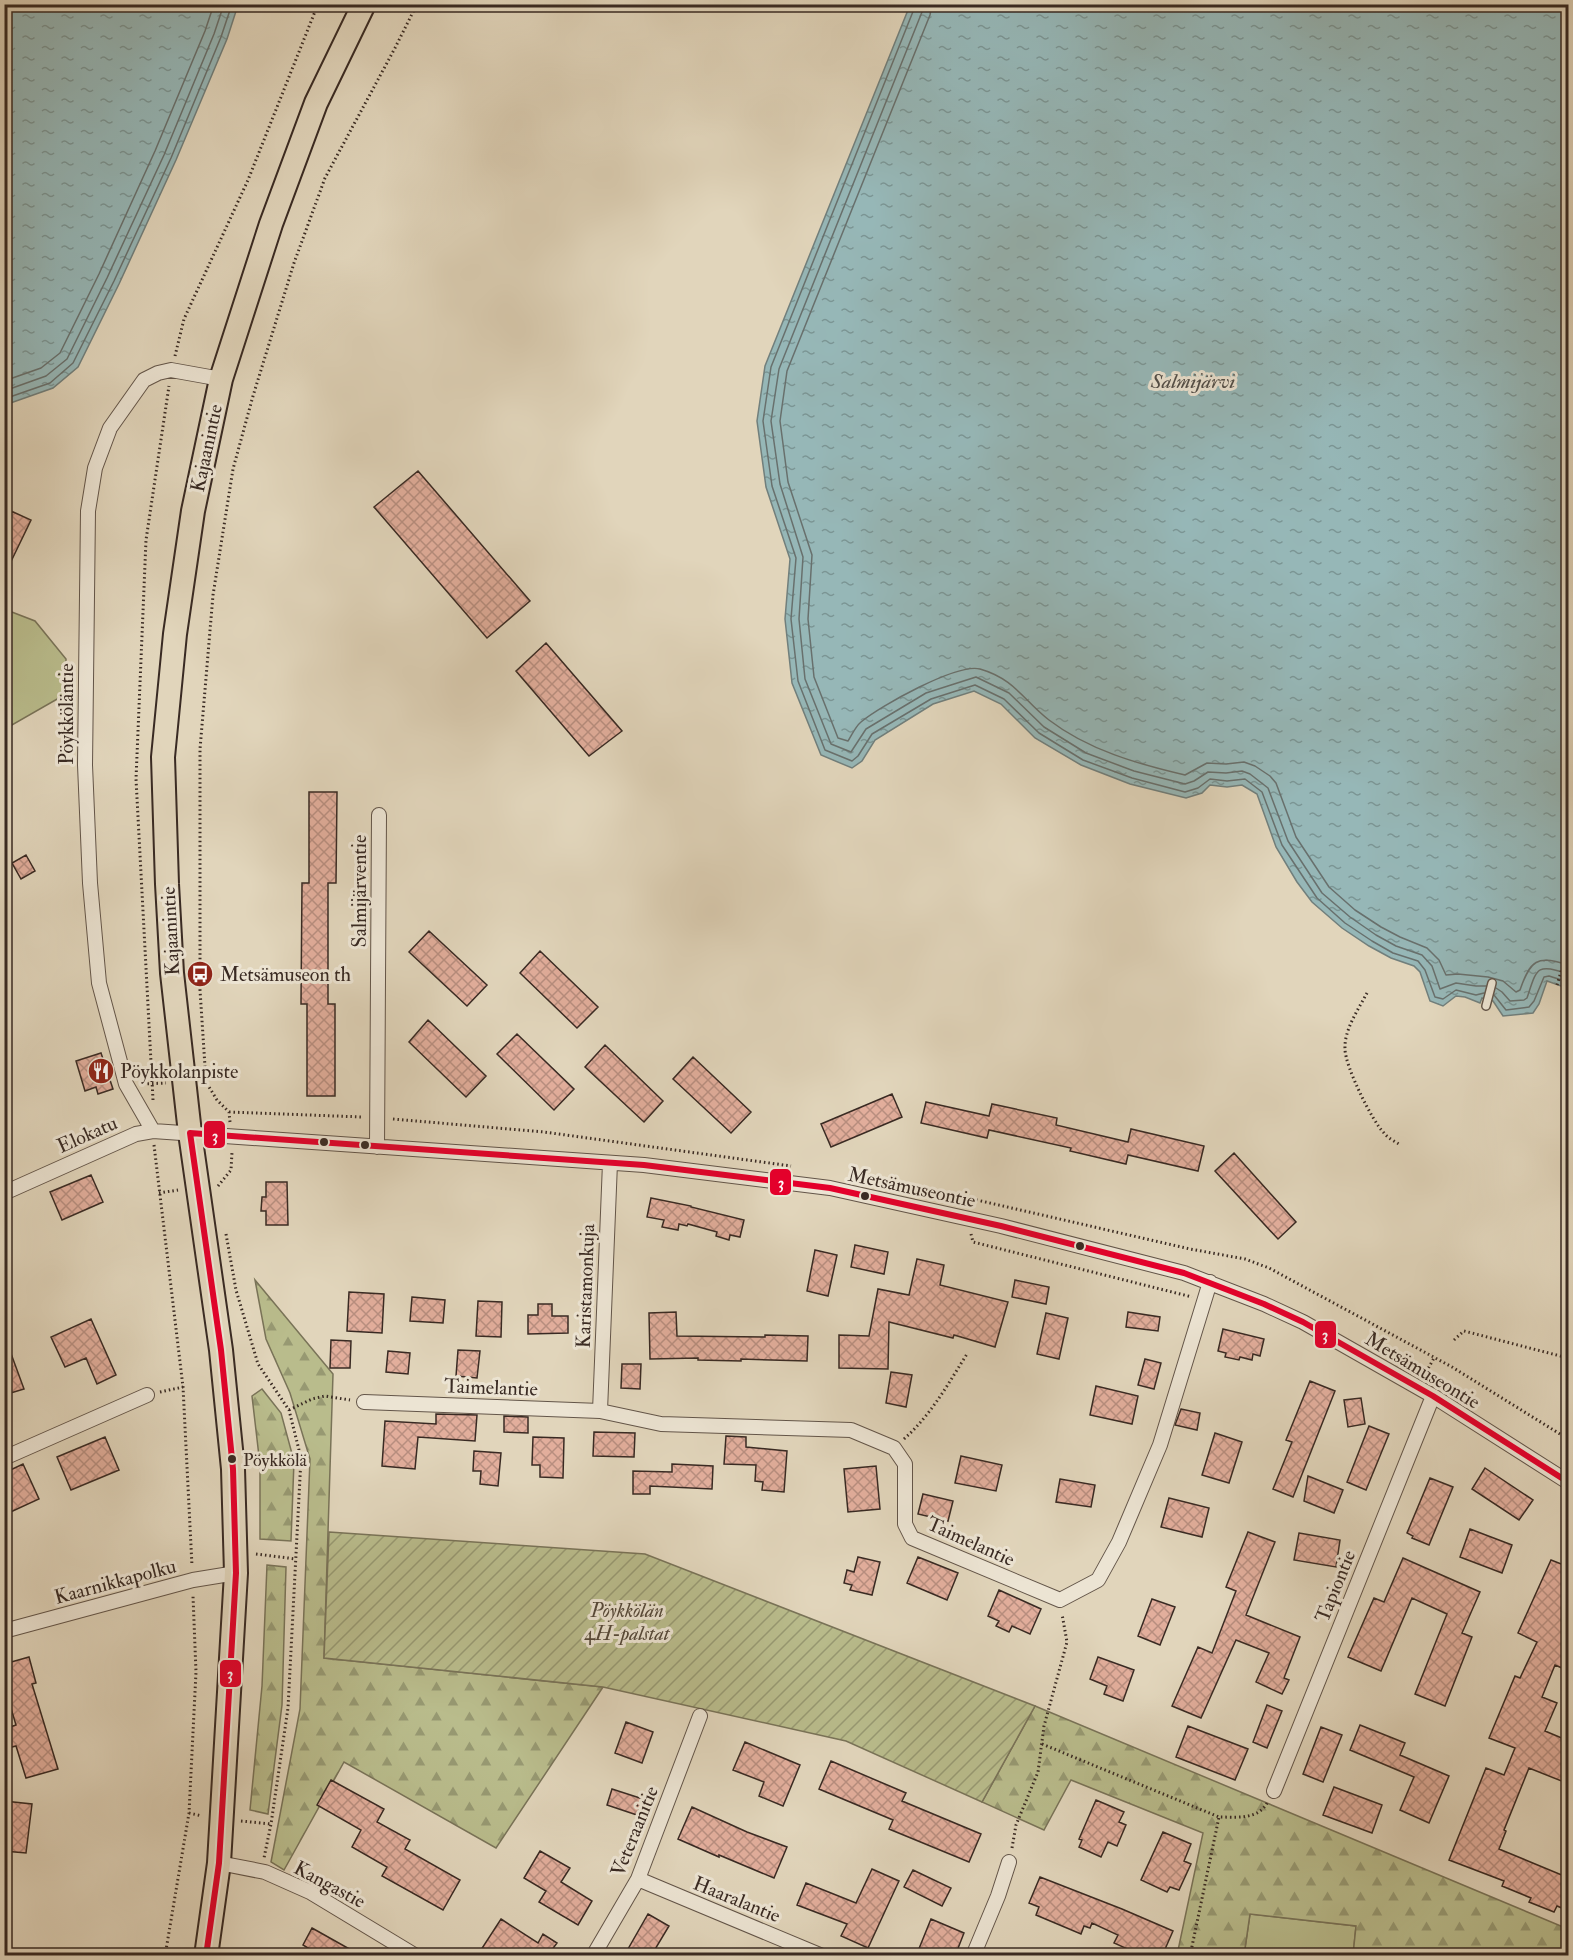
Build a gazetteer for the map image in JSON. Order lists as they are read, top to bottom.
{
  "streets": {
    "main road": ["Kajaanintie"],
    "street": [
      "Pöykköläntie",
      "Salmijärventie",
      "Elokatu",
      "Metsämuseontie",
      "Karistamonkuja",
      "Taimelantie",
      "Kaarnikkapolku",
      "Tapiontie",
      "Veteraanitie",
      "Kangastie",
      "Haaralantie"
    ]
  },
  "crossings": [
    ["Kajaanintie", "Pöykköläntie"],
    ["Kajaanintie", "Elokatu"],
    ["Kajaanintie", "Metsämuseontie"],
    ["Kajaanintie", "Kaarnikkapolku"],
    ["Kajaanintie", "Kangastie"],
    ["Pöykköläntie", "Elokatu"],
    ["Salmijärventie", "Metsämuseontie"],
    ["Elokatu", "Metsämuseontie"],
    ["Metsämuseontie", "Karistamonkuja"],
    ["Metsämuseontie", "Tapiontie"],
    ["Karistamonkuja", "Taimelantie"],
    ["Veteraanitie", "Haaralantie"]
  ],
  "water": ["Salmijärvi"],
  "parks": ["Pöykkölän 4H-palstat"],
  "places": {
    "bus stop": ["Metsämuseon th"],
    "restaurant": ["Pöykkolanpiste"],
    "other": ["Pöykkölä"]
  },
  "lines": ["transit line 3"]
}
